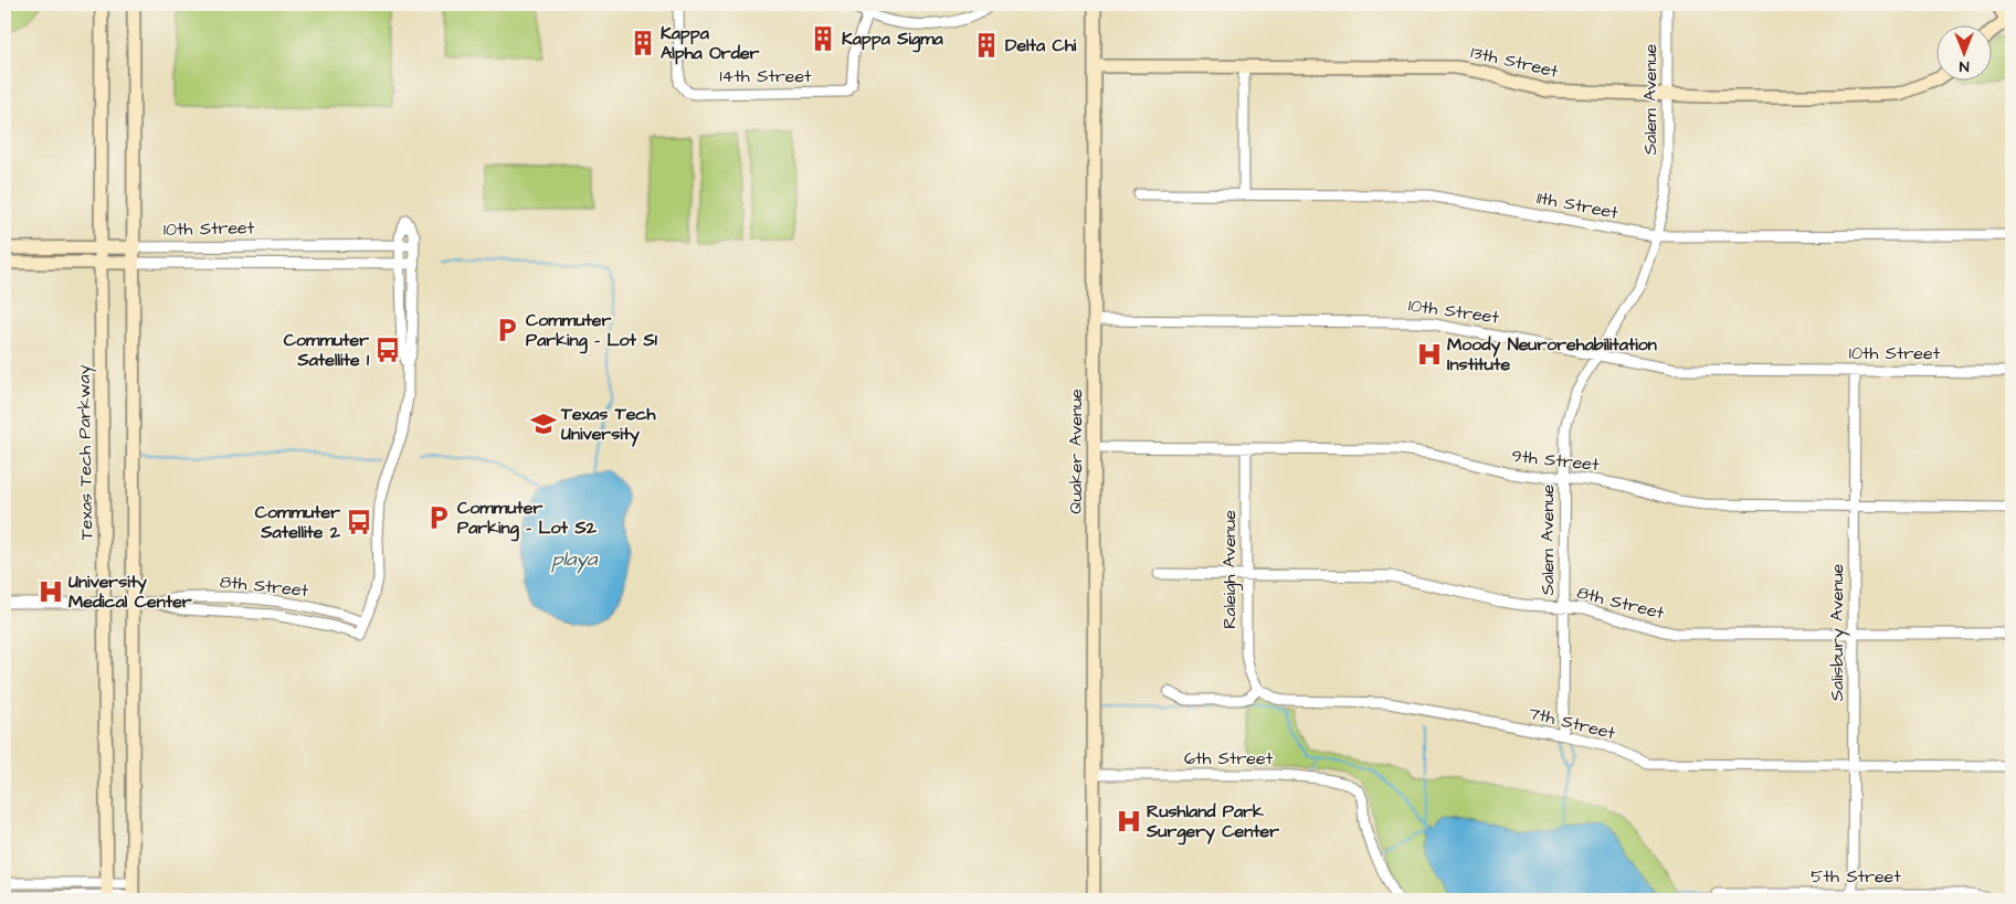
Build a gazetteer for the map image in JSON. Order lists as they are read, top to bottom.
{
  "streets": {
    "main road": [
      "13th Street",
      "10th Street",
      "Quaker Avenue",
      "Texas Tech Parkway"
    ],
    "street": [
      "14th Street",
      "Salem Avenue",
      "11th Street",
      "9th Street",
      "Raleigh Avenue",
      "8th Street",
      "Salisbury Avenue",
      "7th Street",
      "6th Street",
      "5th Street"
    ]
  },
  "crossings": [
    ["13th Street", "Salem Avenue"],
    ["13th Street", "Quaker Avenue"],
    ["Salem Avenue", "11th Street"],
    ["Salem Avenue", "10th Street"],
    ["Salem Avenue", "9th Street"],
    ["Salem Avenue", "8th Street"],
    ["Salem Avenue", "7th Street"],
    ["10th Street", "Quaker Avenue"],
    ["10th Street", "Texas Tech Parkway"],
    ["10th Street", "Salisbury Avenue"],
    ["Quaker Avenue", "9th Street"],
    ["Quaker Avenue", "6th Street"],
    ["Texas Tech Parkway", "8th Street"],
    ["9th Street", "Raleigh Avenue"],
    ["9th Street", "Salisbury Avenue"],
    ["Raleigh Avenue", "8th Street"],
    ["Raleigh Avenue", "7th Street"],
    ["8th Street", "Salisbury Avenue"],
    ["Salisbury Avenue", "7th Street"],
    ["Salisbury Avenue", "5th Street"]
  ],
  "water": ["playa"],
  "places": {
    "building": ["Kappa Sigma", "Kappa Alpha Order", "Delta Chi"],
    "parking": ["Commuter Parking - Lot S1", "Commuter Parking - Lot S2"],
    "bus stop": ["Commuter Satellite 1", "Commuter Satellite 2"],
    "hospital": ["Moody Neurorehabilitation Institute", "University Medical Center", "Rushland Park Surgery Center"],
    "school or university": ["Texas Tech University"]
  },
  "north": "bottom"
}
